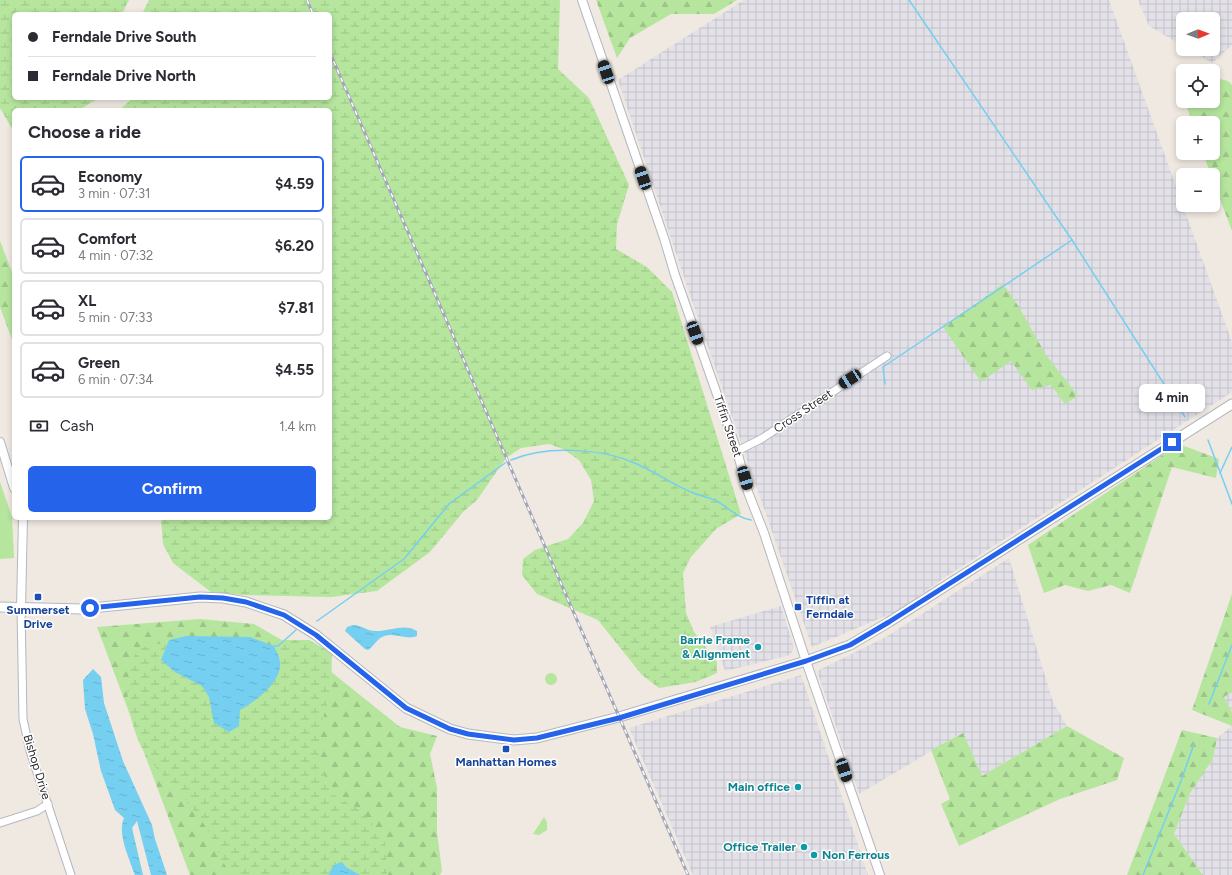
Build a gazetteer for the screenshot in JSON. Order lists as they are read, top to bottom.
{
  "streets": {
    "street": ["Cross Street", "Tiffin Street", "Bishop Drive"]
  },
  "crossings": [
    ["Cross Street", "Tiffin Street"]
  ],
  "places": {
    "transit": ["Summerset Drive", "Tiffin at Ferndale", "Manhattan Homes"],
    "other": [
      "Barrie Frame & Alignment",
      "Main office",
      "Office Trailer",
      "Non Ferrous"
    ]
  },
  "north": "right",
  "page": {
    "map_buttons": ["+", "−"],
    "banner": ["Ferndale Drive South", "Ferndale Drive North"],
    "heading": "Choose a ride",
    "list": [
      {
        "name": "Economy",
        "note": "3 min · 07:31",
        "value": "$4.59"
      },
      {
        "name": "Comfort",
        "note": "4 min · 07:32",
        "value": "$6.20"
      },
      {
        "name": "XL",
        "note": "5 min · 07:33",
        "value": "$7.81"
      },
      {
        "name": "Green",
        "note": "6 min · 07:34",
        "value": "$4.55"
      }
    ],
    "bubble": "4 min",
    "pay": ["Cash", "1.4 km"],
    "buttons": "Confirm"
  }
}
